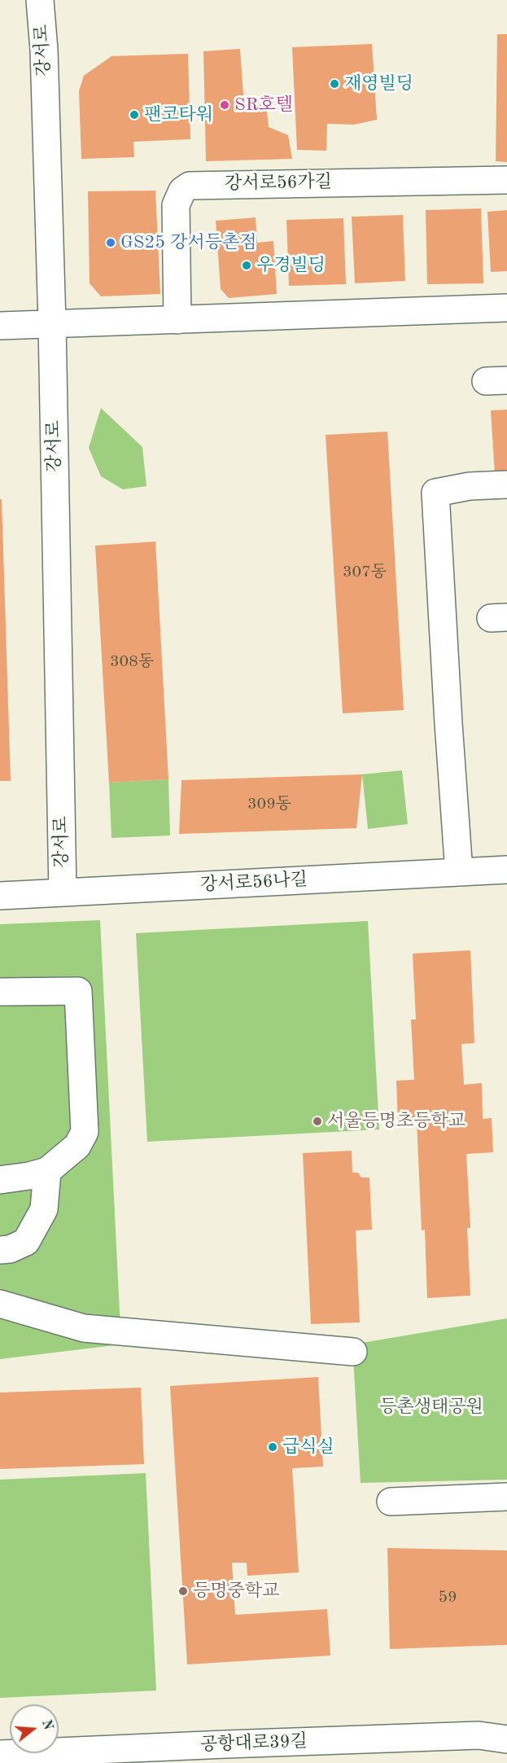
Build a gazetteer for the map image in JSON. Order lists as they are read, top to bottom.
{
  "streets": {
    "street": [
      "강서로",
      "강서로56가길",
      "강서로56나길",
      "공항대로39길"
    ]
  },
  "crossings": [
    ["강서로", "강서로56나길"]
  ],
  "parks": ["등촌생태공원"],
  "places": [
    "재영빌딩",
    "SR호텔",
    "팬코타워",
    "GS25 강서등촌점",
    "우경빌딩",
    "서울등명초등학교",
    "급식실",
    "등명중학교"
  ],
  "house_numbers": [
    "307동",
    "308동",
    "309동",
    "59"
  ],
  "north": "right"
}
